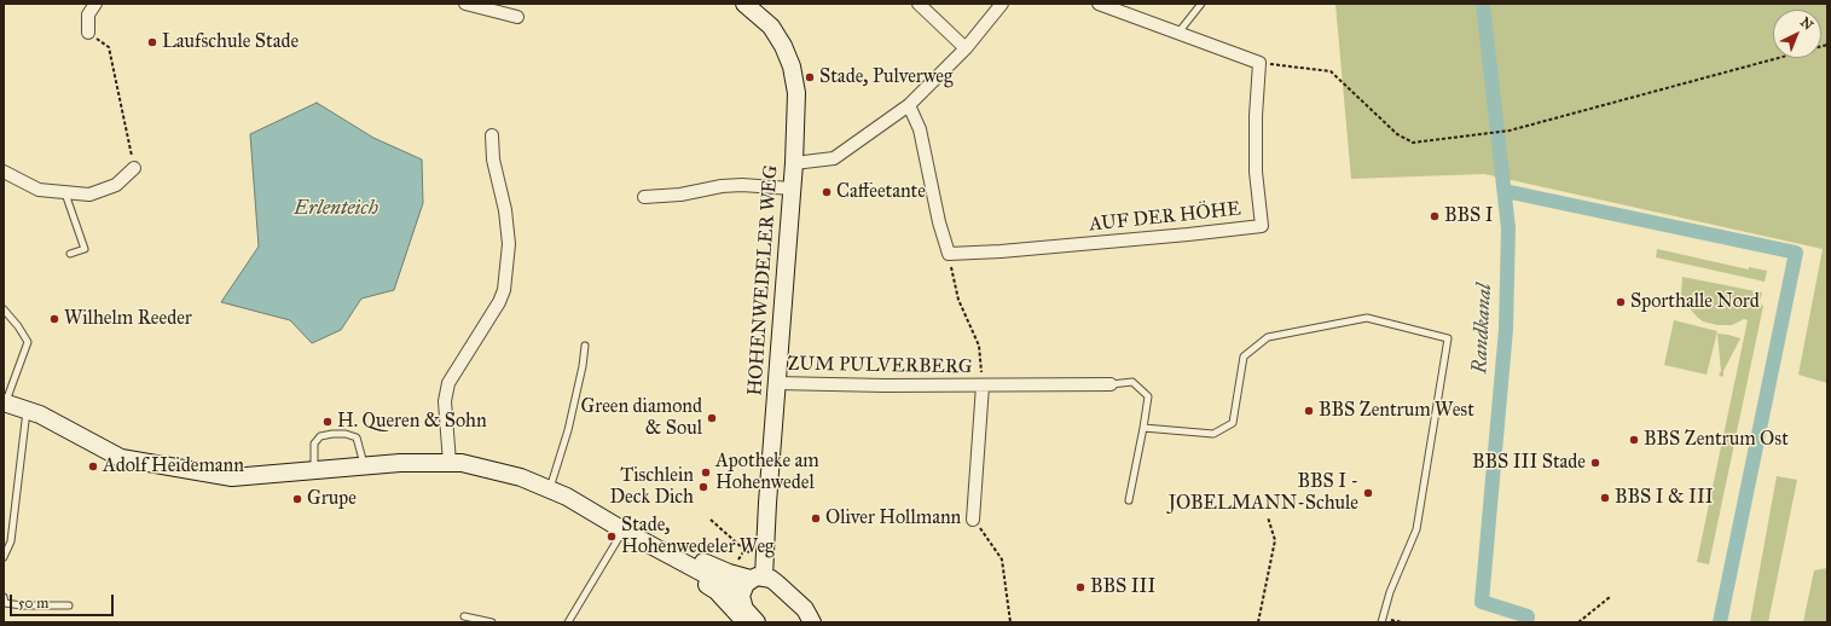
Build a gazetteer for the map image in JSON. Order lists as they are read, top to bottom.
{
  "streets": {
    "main road": ["HOHENWEDELER WEG"],
    "street": ["AUF DER HÖHE", "ZUM PULVERBERG"]
  },
  "crossings": [
    ["HOHENWEDELER WEG", "ZUM PULVERBERG"]
  ],
  "water": ["Erlenteich", "Randkanal"],
  "places": [
    "Laufschule Stade",
    "Stade, Pulverweg",
    "Caffeetante",
    "BBS I",
    "Sporthalle Nord",
    "Wilhelm Reeder",
    "BBS Zentrum West",
    "Green diamond & Soul",
    "H. Queren & Sohn",
    "BBS Zentrum Ost",
    "BBS III Stade",
    "Adolf Heidemann",
    "Apotheke am Hohenwedel",
    "Tischlein Deck Dich",
    "BBS I - JOBELMANN-Schule",
    "BBS I & III",
    "Grupe",
    "Oliver Hollmann",
    "Stade, Hohenwedeler Weg",
    "BBS III"
  ],
  "scale_bar": "50 m",
  "north": "top right"
}
